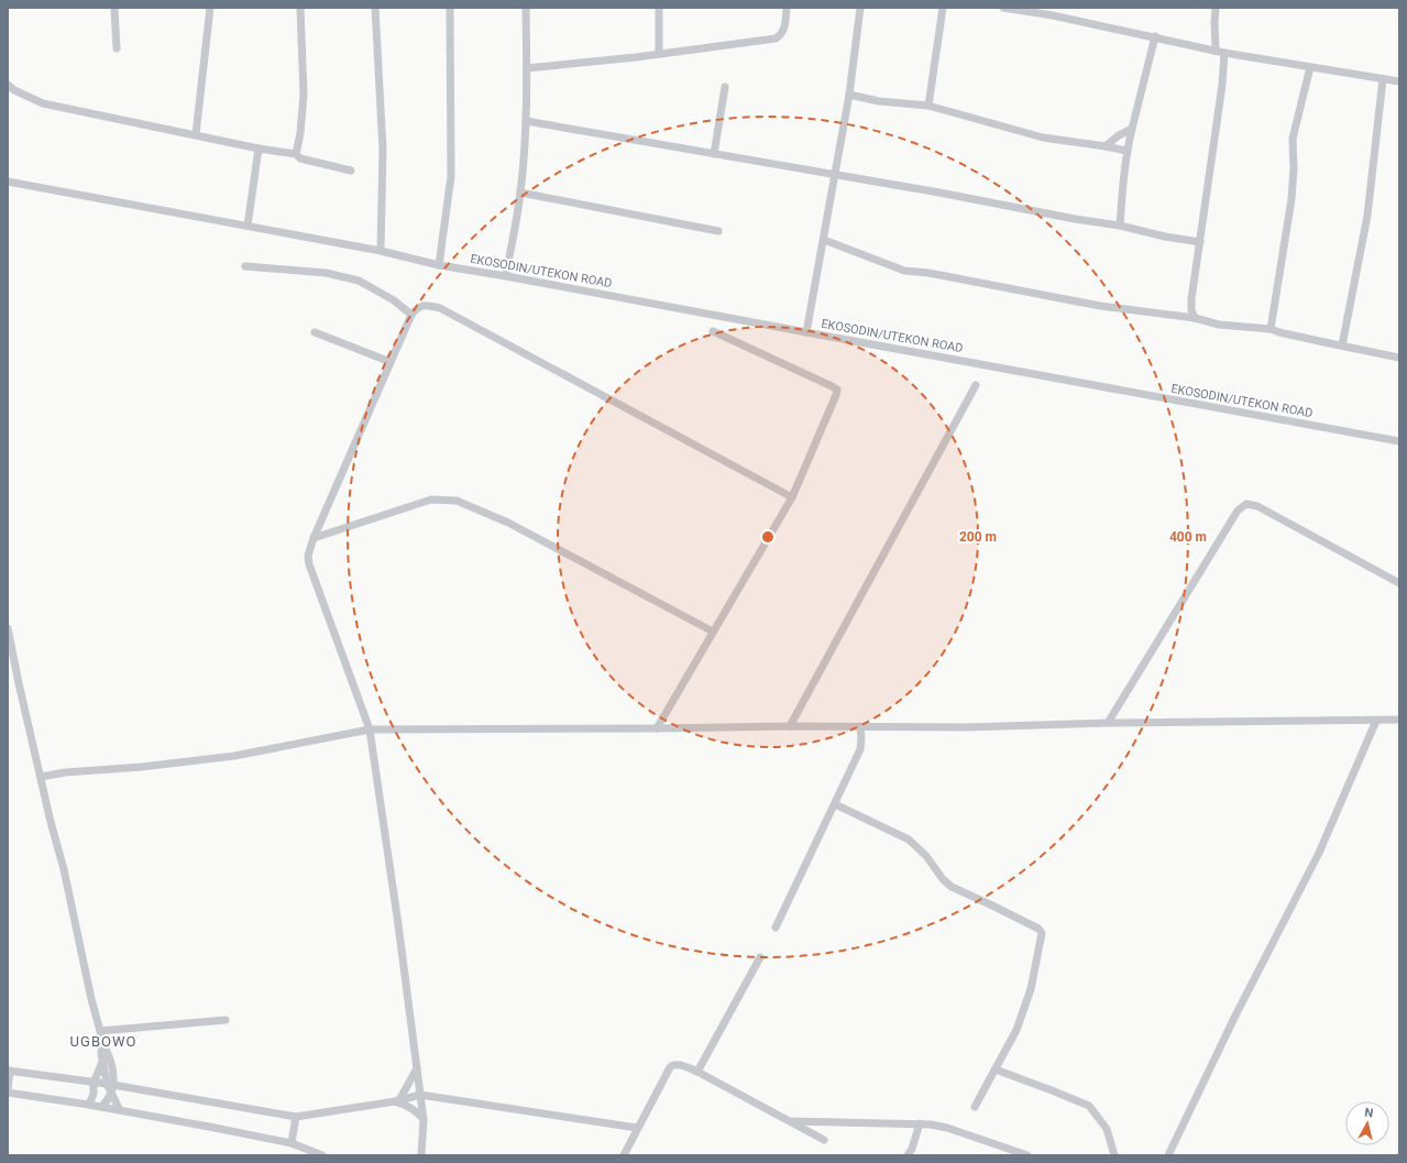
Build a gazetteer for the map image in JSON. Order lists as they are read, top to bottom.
{
  "streets": {
    "street": ["EKOSODIN/UTEKON ROAD"]
  },
  "districts": ["UGBOWO"],
  "north": "top",
  "rings": ["200 m", "400 m"]
}
